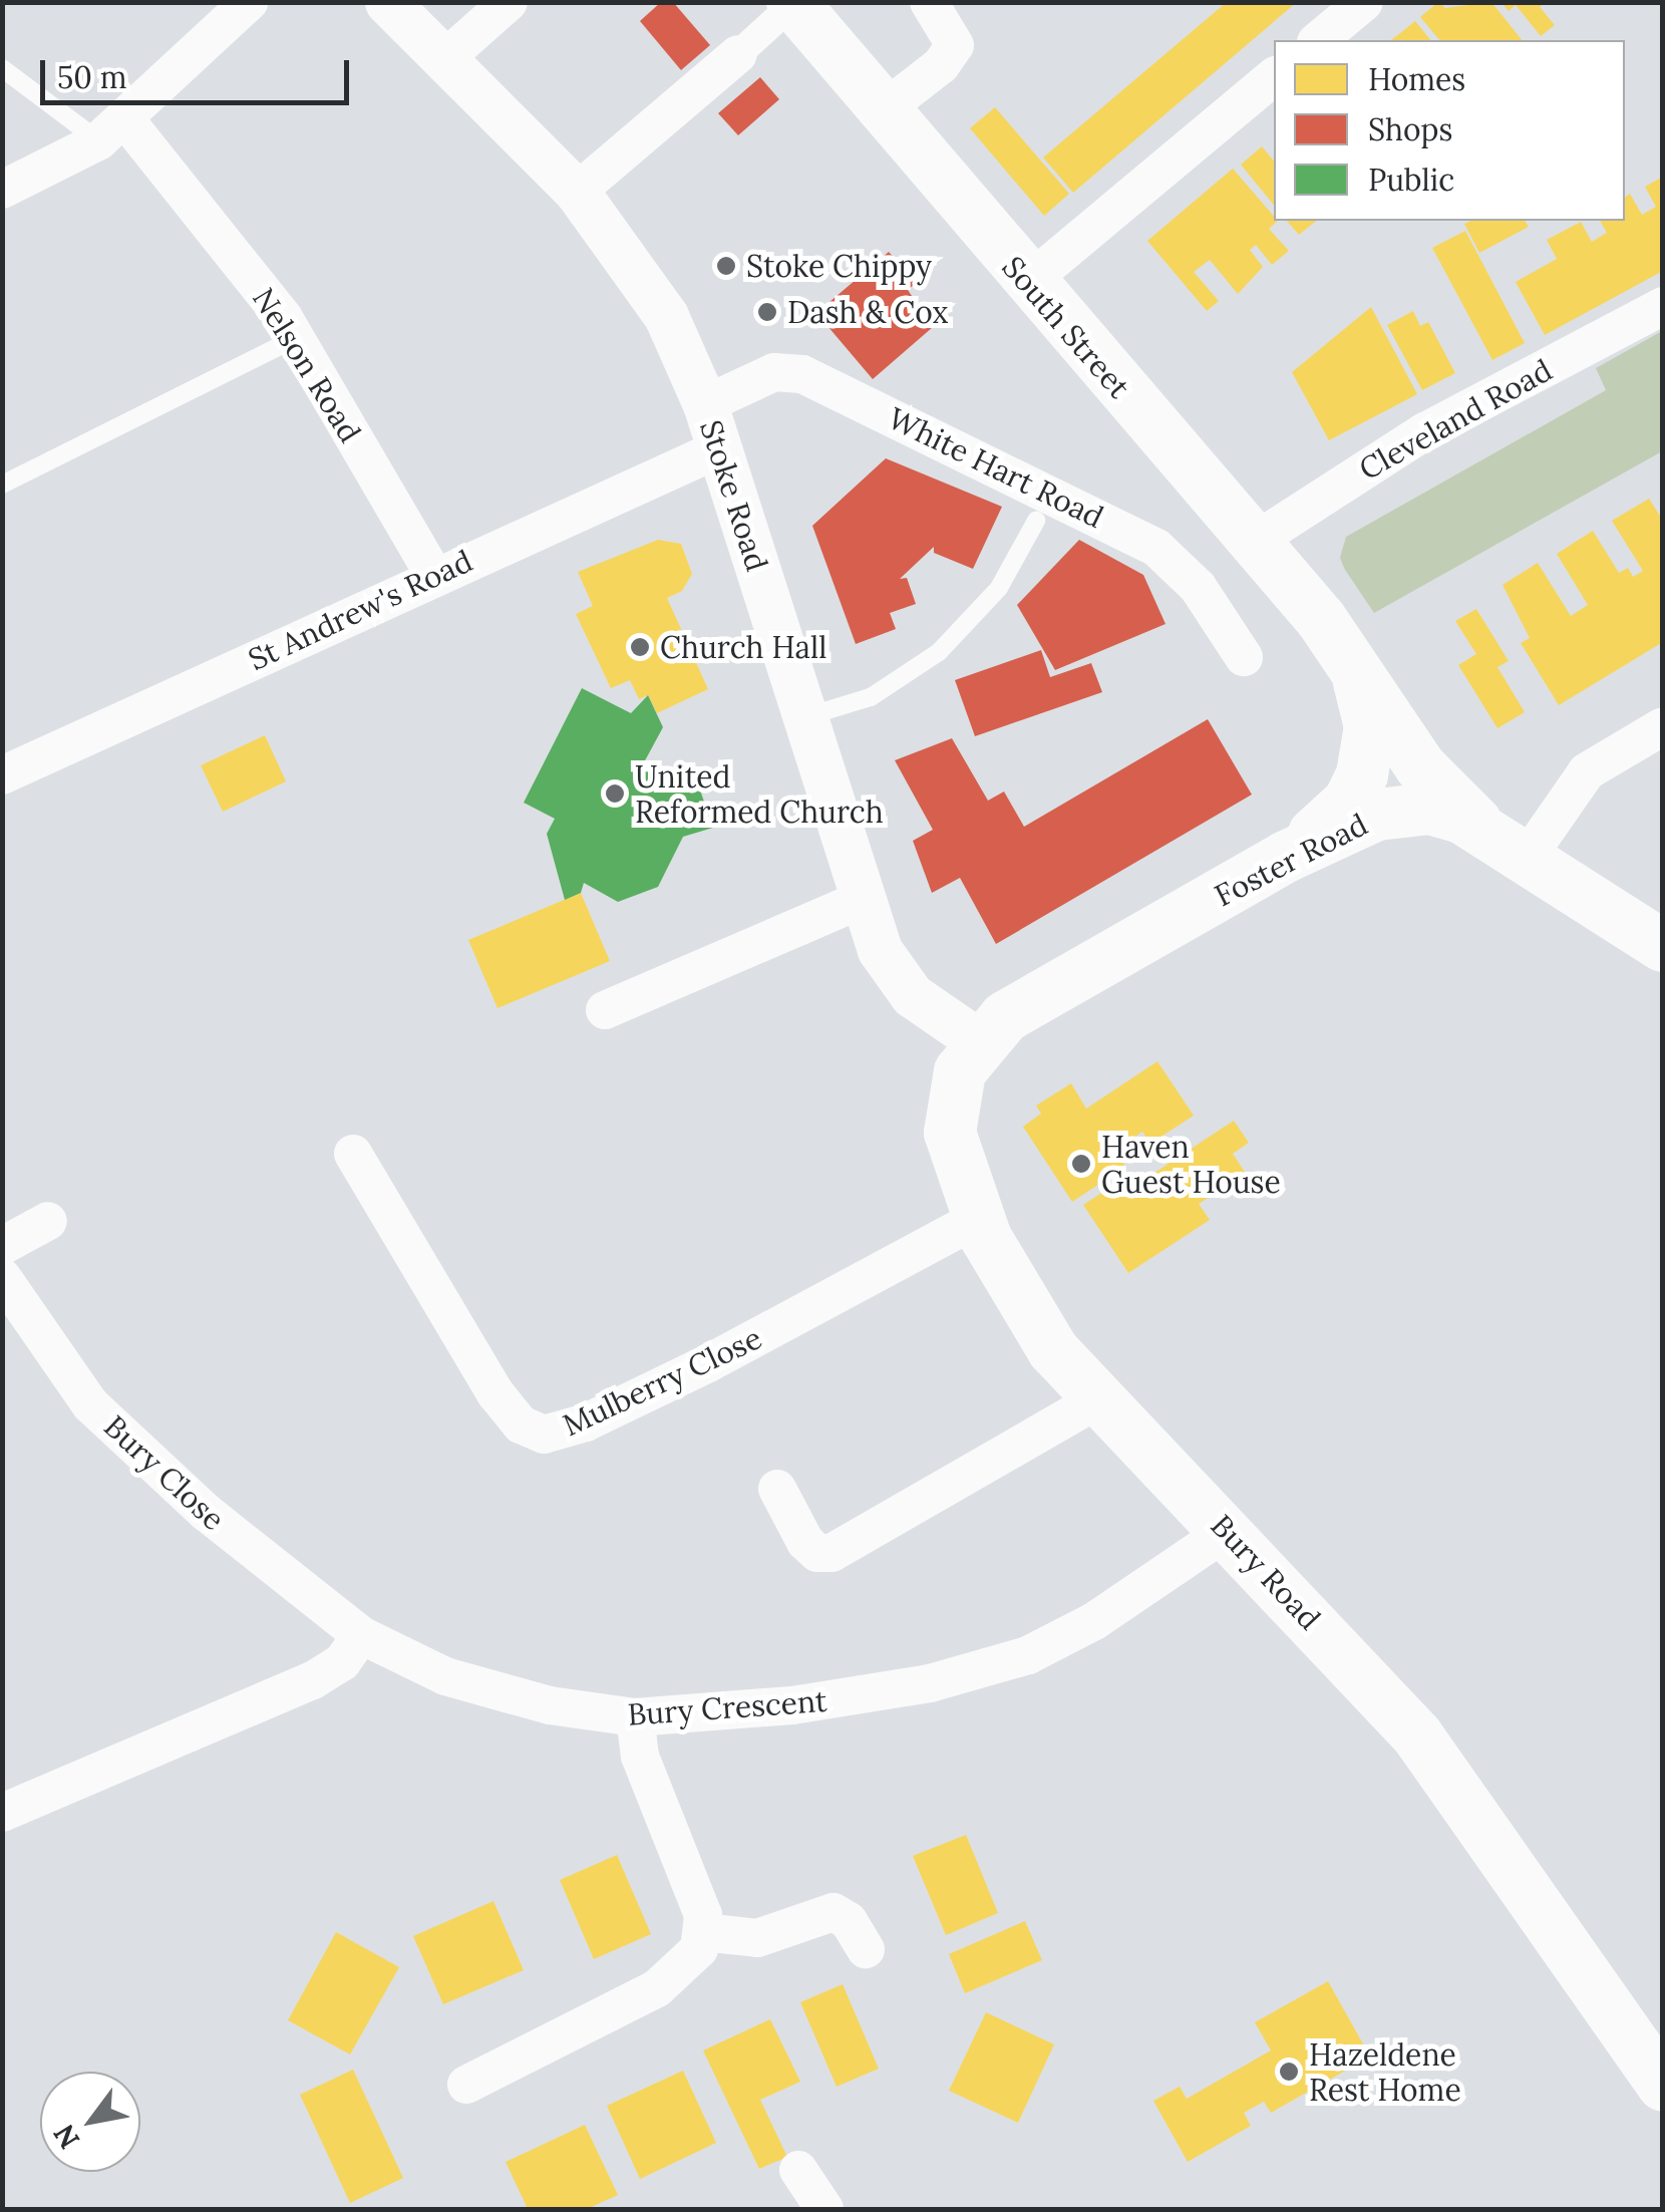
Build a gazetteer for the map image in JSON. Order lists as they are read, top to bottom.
{
  "streets": {
    "main road": ["South Street", "Foster Road", "Bury Road"],
    "street": [
      "Nelson Road",
      "Cleveland Road",
      "White Hart Road",
      "Stoke Road",
      "St Andrew's Road",
      "Mulberry Close",
      "Bury Close",
      "Bury Crescent"
    ]
  },
  "crossings": [
    ["South Street", "Cleveland Road"],
    ["South Street", "Foster Road"],
    ["Nelson Road", "St Andrew's Road"],
    ["White Hart Road", "Stoke Road"],
    ["Stoke Road", "St Andrew's Road"],
    ["Stoke Road", "Foster Road"],
    ["Stoke Road", "Bury Road"],
    ["Foster Road", "Bury Road"],
    ["Mulberry Close", "Bury Road"],
    ["Bury Close", "Bury Crescent"],
    ["Bury Road", "Bury Crescent"]
  ],
  "places": [
    "Stoke Chippy",
    "Dash & Cox",
    "Church Hall",
    "United Reformed Church",
    "Haven Guest House",
    "Hazeldene Rest Home"
  ],
  "legend": ["Homes", "Shops", "Public"],
  "scale_bar": "50 m",
  "north": "bottom left"
}
